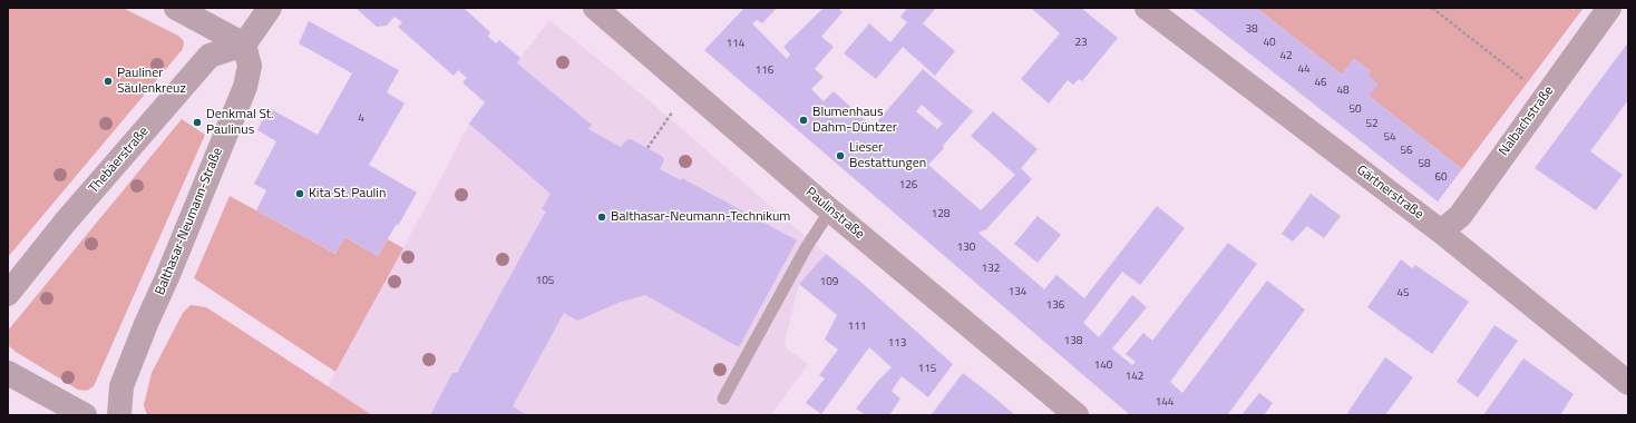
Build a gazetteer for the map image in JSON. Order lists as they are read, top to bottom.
{
  "streets": {
    "street": [
      "Nalbachstraße",
      "Thebäerstraße",
      "Gärtnerstraße",
      "Paulinstraße",
      "Balthasar-Neumann-Straße"
    ]
  },
  "crossings": [
    ["Nalbachstraße", "Gärtnerstraße"],
    ["Thebäerstraße", "Balthasar-Neumann-Straße"]
  ],
  "places": [
    "Pauliner Säulenkreuz",
    "Blumenhaus Dahm-Düntzer",
    "Denkmal St. Paulinus",
    "Lieser Bestattungen",
    "Kita St. Paulin",
    "Balthasar-Neumann-Technikum"
  ],
  "house_numbers": [
    "38",
    "23",
    "40",
    "114",
    "42",
    "44",
    "116",
    "46",
    "48",
    "50",
    "4",
    "52",
    "54",
    "56",
    "58",
    "60",
    "126",
    "128",
    "130",
    "132",
    "105",
    "109",
    "134",
    "45",
    "136",
    "111",
    "138",
    "113",
    "140",
    "115",
    "142",
    "144"
  ]
}
